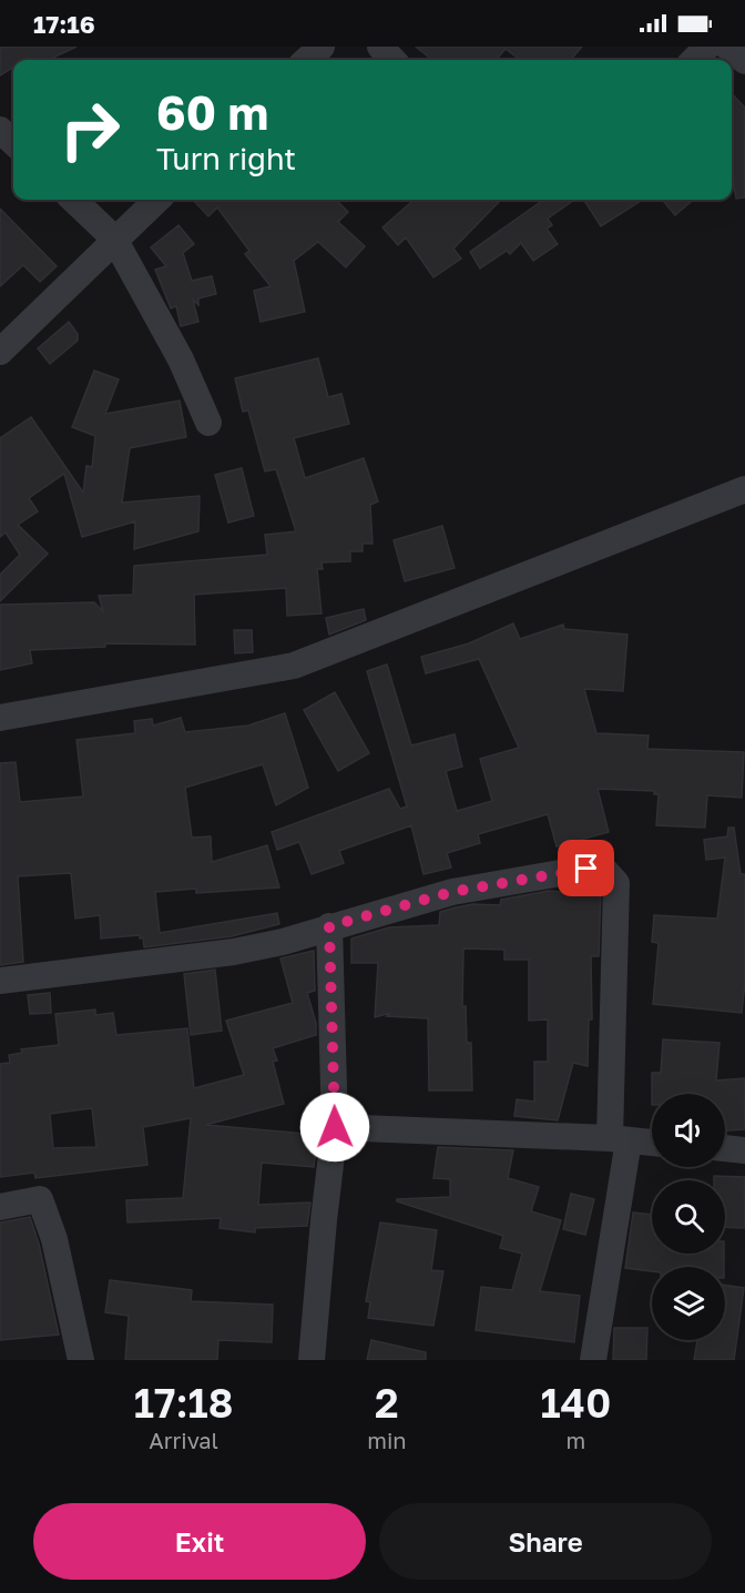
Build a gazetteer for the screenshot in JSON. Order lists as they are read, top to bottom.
{
  "page": {
    "status": "17:16",
    "turn": ["60 m", "Turn right"],
    "eta": [
      "17:18",
      "Arrival",
      "2",
      "min",
      "140",
      "m"
    ],
    "buttons": ["Exit", "Share"]
  }
}
